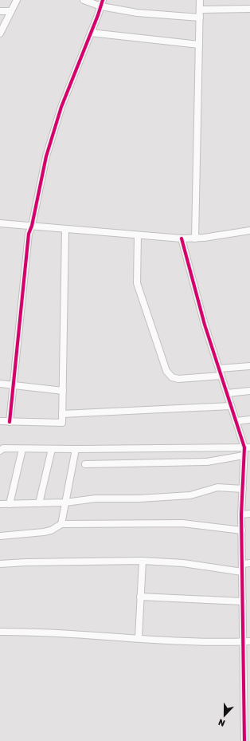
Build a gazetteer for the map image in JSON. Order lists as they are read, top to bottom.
{
  "north": "bottom"
}
